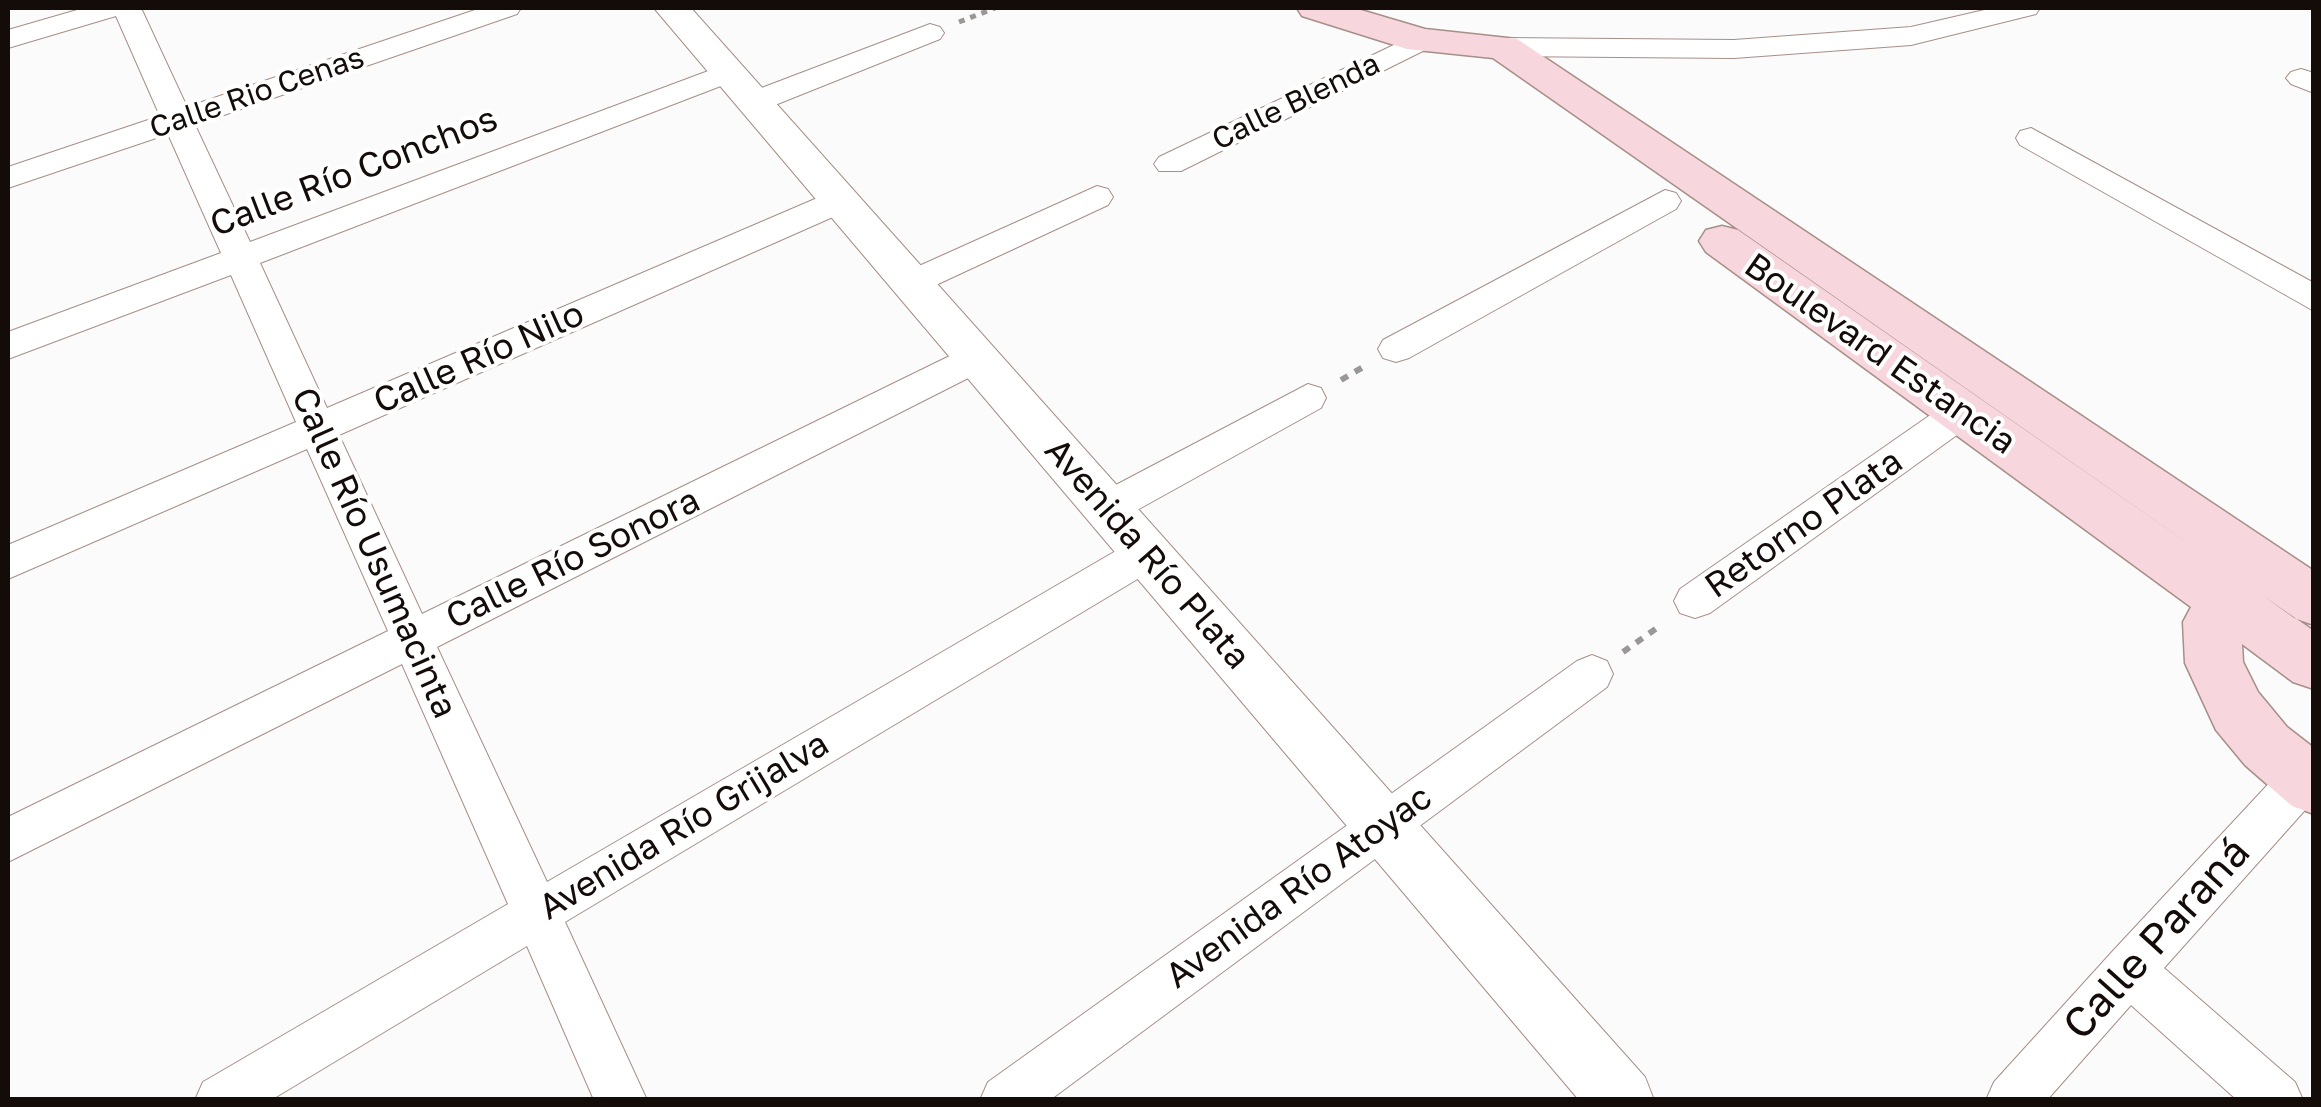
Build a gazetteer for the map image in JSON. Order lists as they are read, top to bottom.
{
  "streets": {
    "main road": ["Boulevard Estancia"],
    "street": [
      "Calle Rio Cenas",
      "Calle Blenda",
      "Calle Río Conchos",
      "Calle Río Nilo",
      "Retorno Plata",
      "Calle Río Usumacinta",
      "Avenida Río Plata",
      "Calle Río Sonora",
      "Avenida Río Grijalva",
      "Avenida Río Atoyac",
      "Calle Paraná"
    ]
  },
  "crossings": [
    ["Calle Rio Cenas", "Calle Río Usumacinta"],
    ["Calle Blenda", "Boulevard Estancia"],
    ["Calle Río Conchos", "Calle Río Usumacinta"],
    ["Calle Río Conchos", "Avenida Río Plata"],
    ["Boulevard Estancia", "Retorno Plata"],
    ["Calle Río Nilo", "Calle Río Usumacinta"],
    ["Calle Río Nilo", "Avenida Río Plata"],
    ["Calle Río Usumacinta", "Calle Río Sonora"],
    ["Calle Río Usumacinta", "Avenida Río Grijalva"],
    ["Avenida Río Plata", "Calle Río Sonora"],
    ["Avenida Río Plata", "Avenida Río Grijalva"],
    ["Avenida Río Plata", "Avenida Río Atoyac"]
  ]
}
